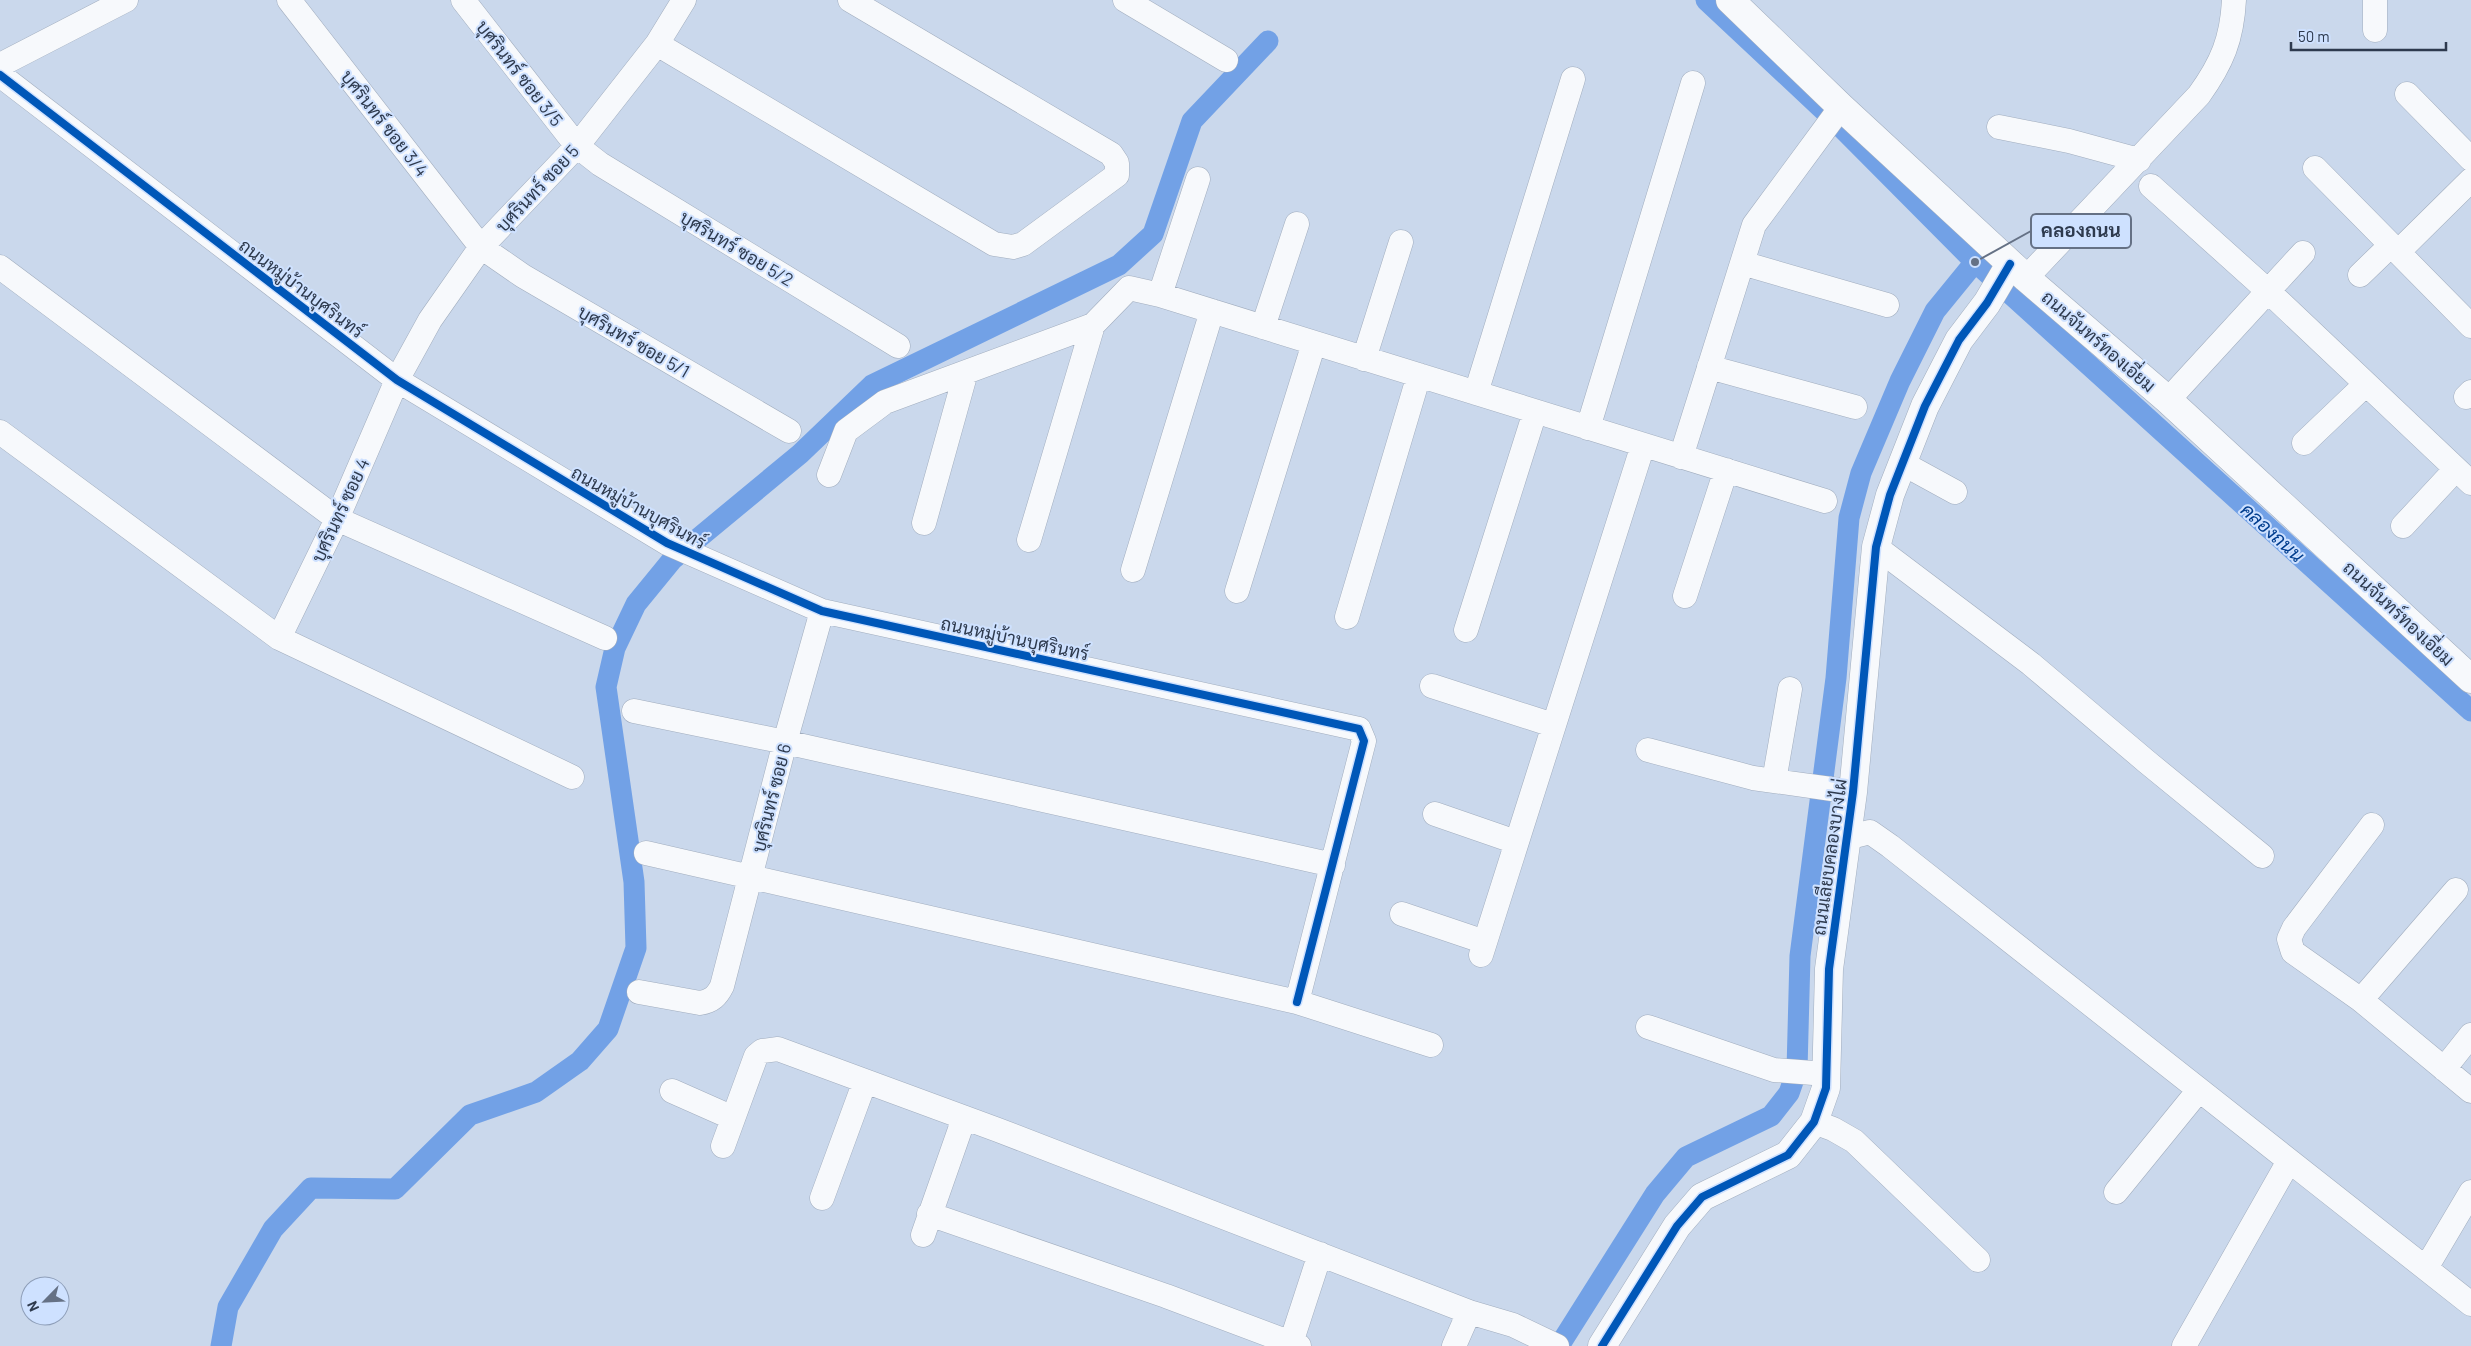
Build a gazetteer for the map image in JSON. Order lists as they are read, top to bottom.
{
  "streets": {
    "street": [
      "บุศรินทร์ ซอย 3/5",
      "บุศรินทร์ ซอย 3/4",
      "บุศรินทร์ ซอย 5",
      "บุศรินทร์ ซอย 5/2",
      "ถนนหมู่บ้านบุศรินทร์",
      "บุศรินทร์ ซอย 5/1",
      "ถนนจันทร์ทองเอี่ยม",
      "บุศรินทร์ ซอย 4",
      "บุศรินทร์ ซอย 6",
      "ถนนเลียบคลองบางไผ่"
    ]
  },
  "crossings": [
    ["บุศรินทร์ ซอย 3/5", "บุศรินทร์ ซอย 5"],
    ["บุศรินทร์ ซอย 3/5", "บุศรินทร์ ซอย 5/2"],
    ["บุศรินทร์ ซอย 3/4", "บุศรินทร์ ซอย 5"],
    ["บุศรินทร์ ซอย 3/4", "บุศรินทร์ ซอย 5/1"],
    ["บุศรินทร์ ซอย 5", "บุศรินทร์ ซอย 5/2"],
    ["บุศรินทร์ ซอย 5", "ถนนหมู่บ้านบุศรินทร์"],
    ["บุศรินทร์ ซอย 5", "บุศรินทร์ ซอย 5/1"],
    ["บุศรินทร์ ซอย 5", "บุศรินทร์ ซอย 4"],
    ["ถนนหมู่บ้านบุศรินทร์", "บุศรินทร์ ซอย 4"],
    ["ถนนหมู่บ้านบุศรินทร์", "บุศรินทร์ ซอย 6"],
    ["ถนนจันทร์ทองเอี่ยม", "ถนนเลียบคลองบางไผ่"]
  ],
  "water": ["คลองถนน"],
  "places": ["คลองถนน"],
  "scale_bar": "50 m",
  "north": "bottom left"
}
